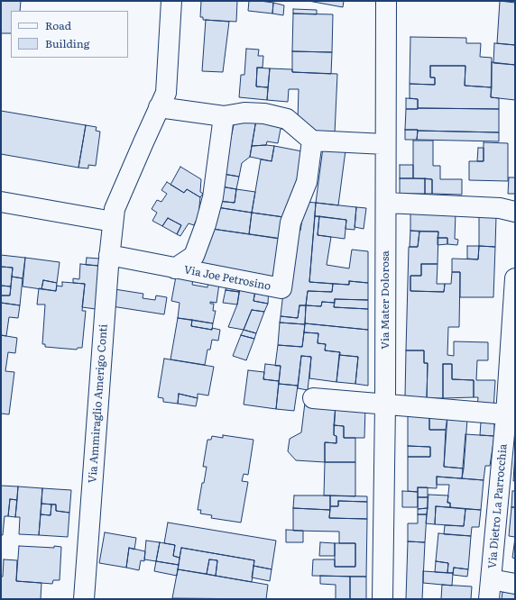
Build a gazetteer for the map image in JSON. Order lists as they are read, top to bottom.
{
  "streets": {
    "street": [
      "Via Joe Petrosino",
      "Via Mater Dolorosa",
      "Via Ammiraglio Amerigo Conti",
      "Via Dietro La Parrocchia"
    ]
  },
  "crossings": [
    ["Via Joe Petrosino", "Via Ammiraglio Amerigo Conti"]
  ],
  "legend": ["Road", "Building"]
}
